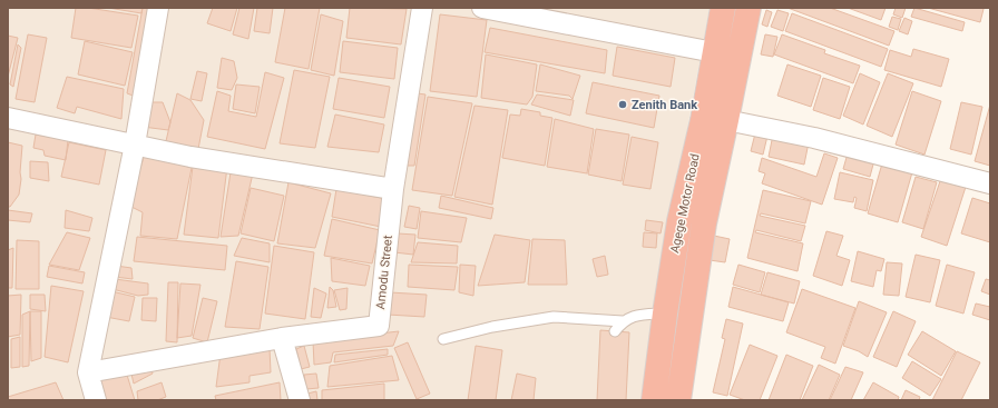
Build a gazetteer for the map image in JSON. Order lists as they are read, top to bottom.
{
  "streets": {
    "highway": ["Agege Motor Road"],
    "street": ["Amodu Street"]
  },
  "places": ["Zenith Bank"]
}
